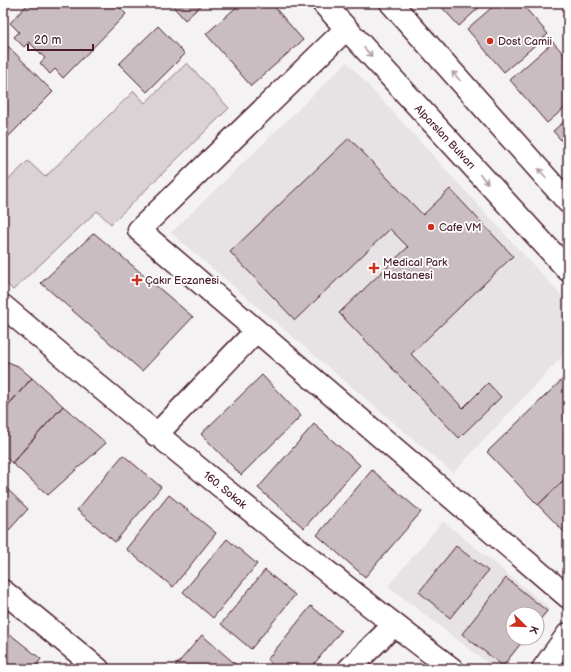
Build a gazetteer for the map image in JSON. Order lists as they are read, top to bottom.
{
  "streets": {
    "street": ["Alparslan Bulvarı", "160. Sokak"]
  },
  "places": {
    "other": ["Dost Camii", "Cafe VM"],
    "health": ["Medical Park Hastanesi", "Çakır Eczanesi"]
  },
  "scale_bar": "20 m",
  "north": "bottom right"
}
